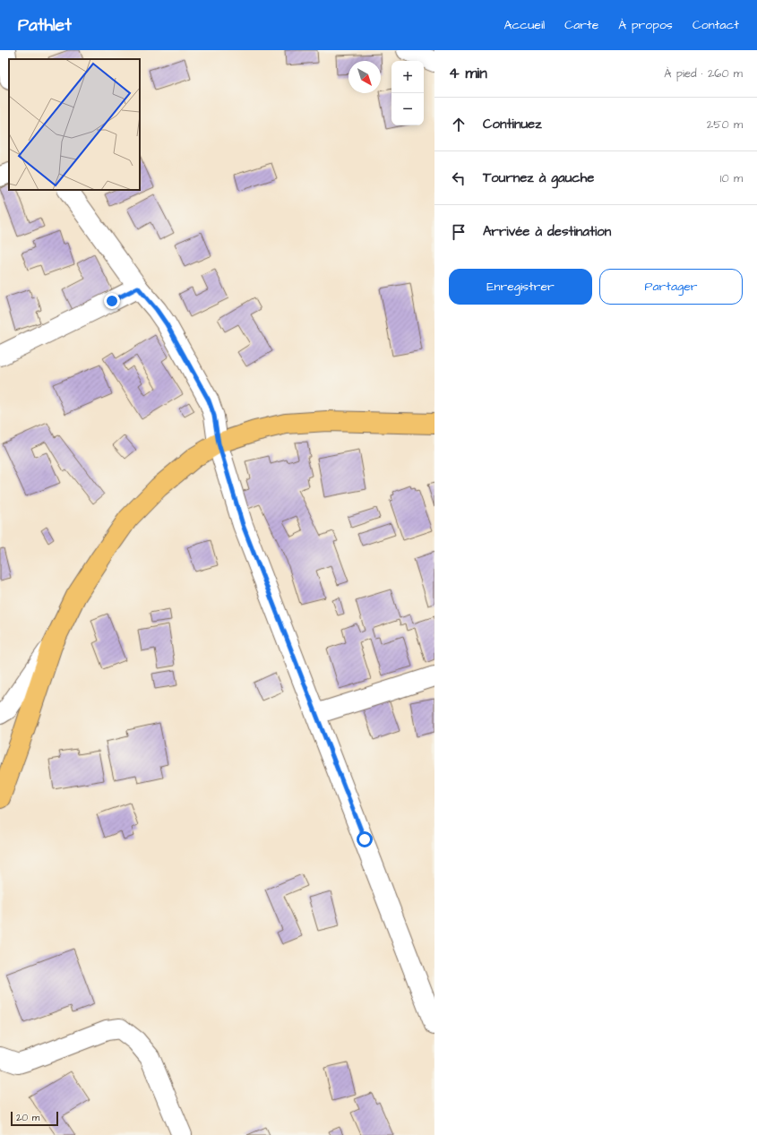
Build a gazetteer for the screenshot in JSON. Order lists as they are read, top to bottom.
{
  "scale_bar": "20 m",
  "north": "bottom right",
  "page": {
    "header": "Pathlet",
    "nav": [
      "Accueil",
      "Carte",
      "À propos",
      "Contact"
    ],
    "heading": ["4 min", "À pied · 260 m"],
    "map_buttons": ["+", "−"],
    "list": [
      ["Continuez", "250 m"],
      ["Tournez à gauche", "10 m"],
      "Arrivée à destination"
    ],
    "buttons": ["Enregistrer", "Partager"],
    "scale": "20 m"
  }
}
